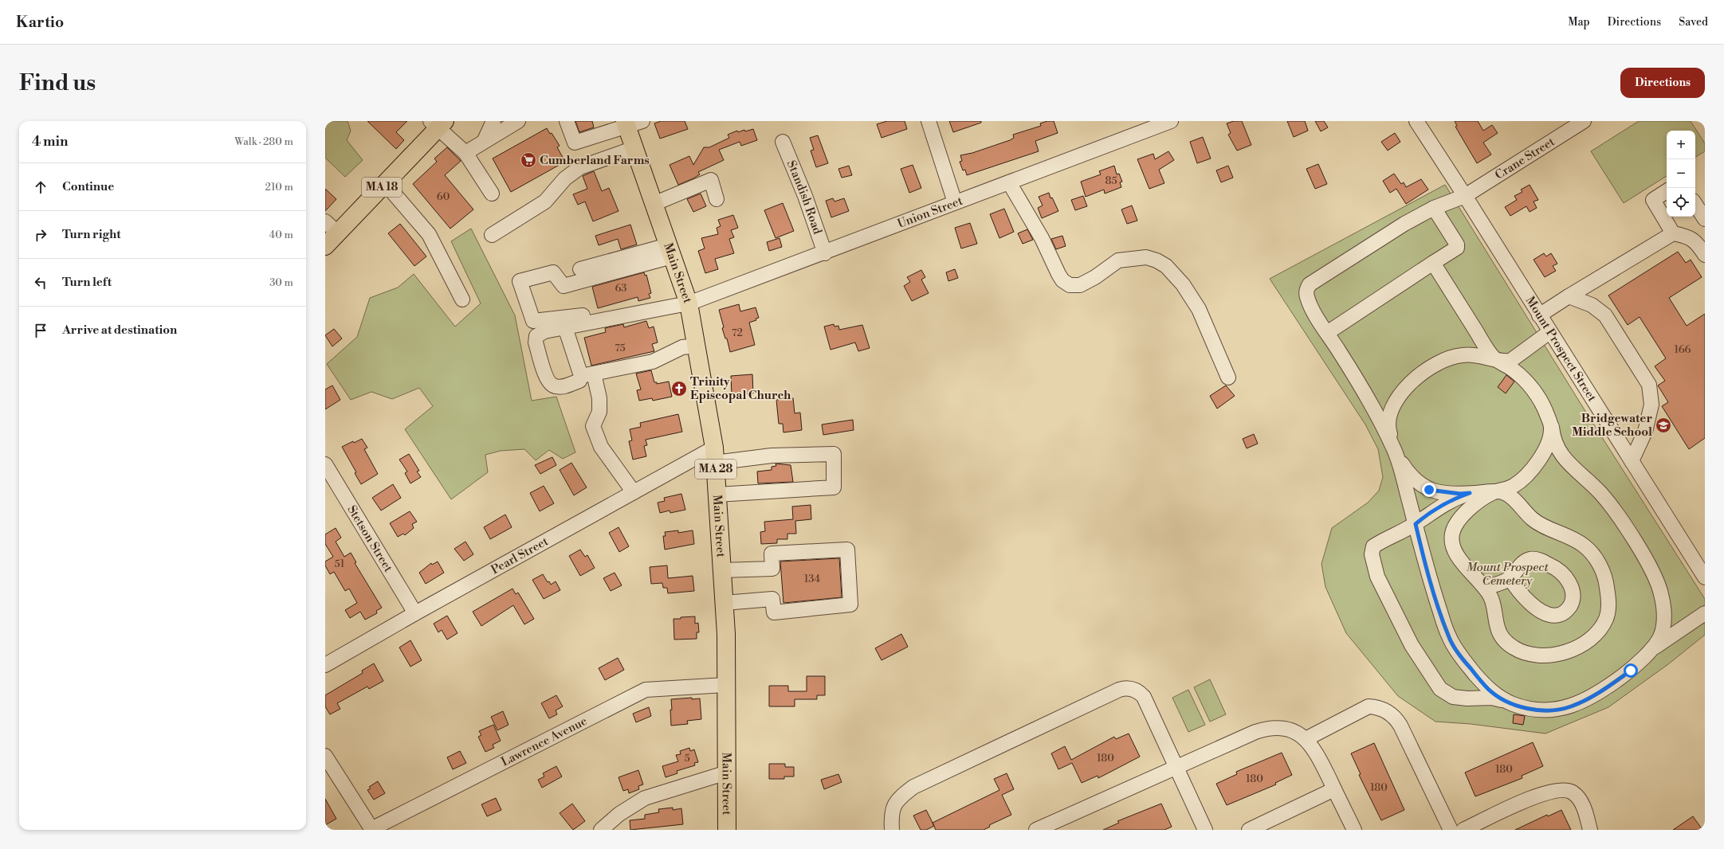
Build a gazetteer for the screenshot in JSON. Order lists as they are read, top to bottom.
{
  "streets": {
    "main road": ["MA 18", "Main Street", "MA 28"],
    "street": [
      "Crane Street",
      "Standish Road",
      "Union Street",
      "Mount Prospect Street",
      "Stetson Street",
      "Pearl Street",
      "Lawrence Avenue"
    ]
  },
  "crossings": [
    ["Crane Street", "Mount Prospect Street"],
    ["Standish Road", "Union Street"],
    ["Union Street", "Main Street"],
    ["Main Street", "Pearl Street"],
    ["Main Street", "Lawrence Avenue"],
    ["Stetson Street", "Pearl Street"]
  ],
  "parks": ["Mount Prospect Cemetery"],
  "places": {
    "supermarket": ["Cumberland Farms"],
    "church": ["Trinity Episcopal Church"],
    "school or university": ["Bridgewater Middle School"]
  },
  "house_numbers": [
    "85",
    "60",
    "63",
    "72",
    "75",
    "166",
    "51",
    "134",
    "5",
    "180",
    "180",
    "180",
    "180"
  ],
  "page": {
    "header": "Kartio",
    "nav": ["Map", "Directions", "Saved"],
    "buttons": "Directions",
    "title": "Find us",
    "heading": ["4 min", "Walk · 280 m"],
    "map_buttons": ["+", "−"],
    "list": [
      ["Continue", "210 m"],
      ["Turn right", "40 m"],
      ["Turn left", "30 m"],
      "Arrive at destination"
    ]
  }
}
